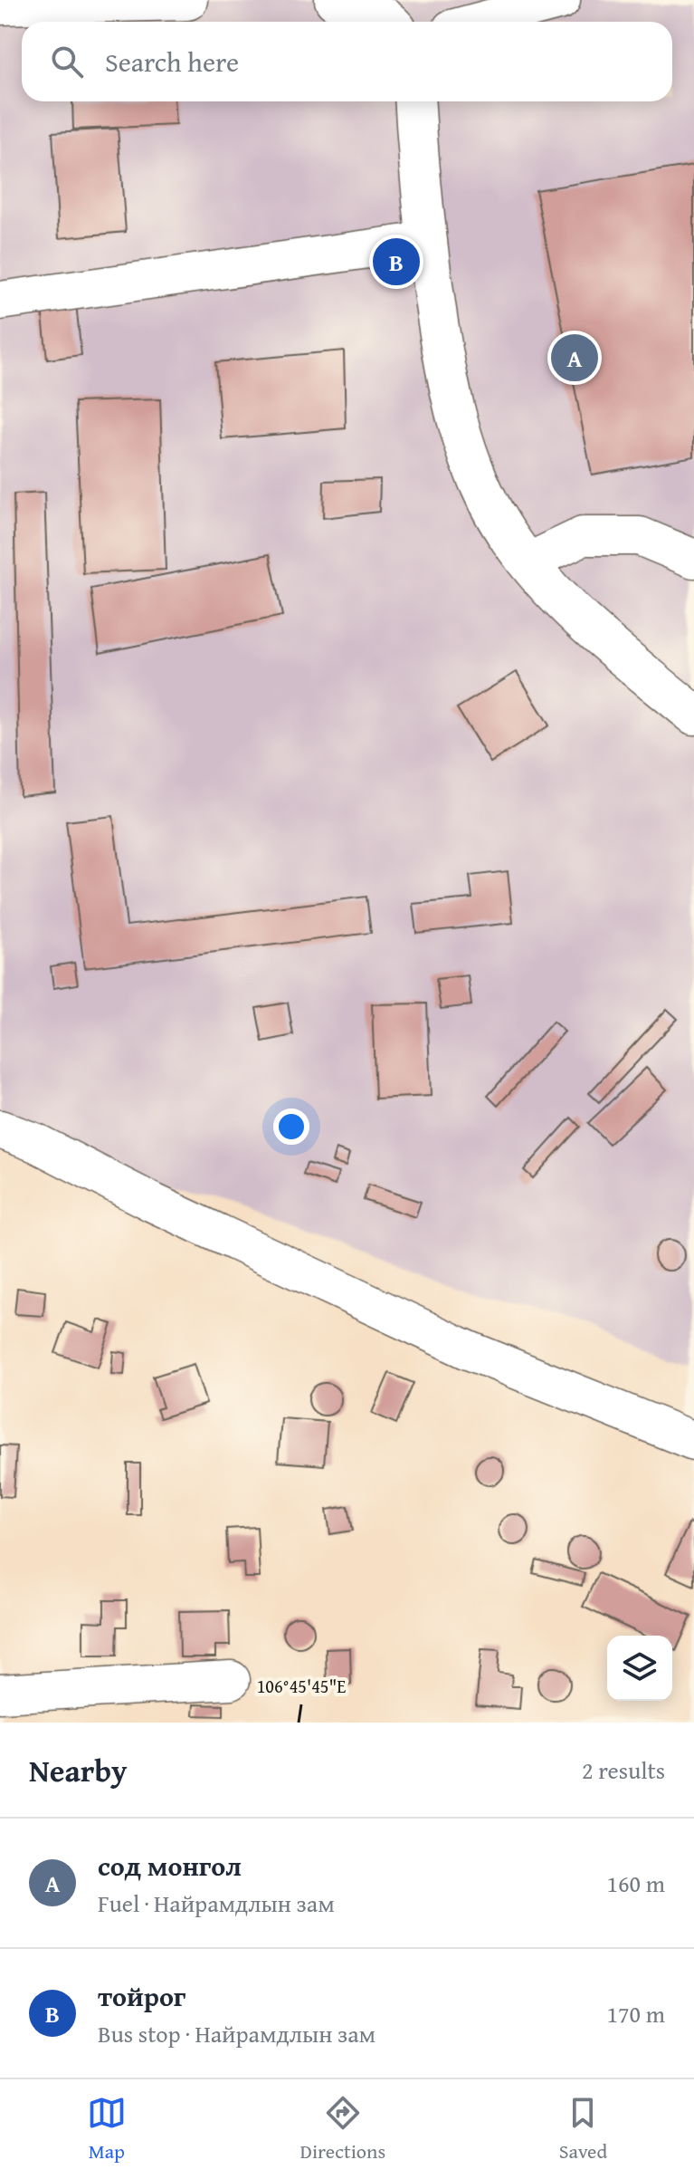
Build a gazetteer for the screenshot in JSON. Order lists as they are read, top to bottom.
{
  "page": {
    "search": "Search here",
    "pins": ["B", "A"],
    "heading": ["Nearby", "2 results"],
    "list": [
      {
        "mark": "A",
        "name": "сод монгол",
        "note": "Fuel · Найрамдлын зам",
        "value": "160 m"
      },
      {
        "mark": "B",
        "name": "тойрог",
        "note": "Bus stop · Найрамдлын зам",
        "value": "170 m"
      }
    ],
    "nav": ["Map", "Directions", "Saved"]
  },
  "coordinates": ["106°45'45\"E"]
}
